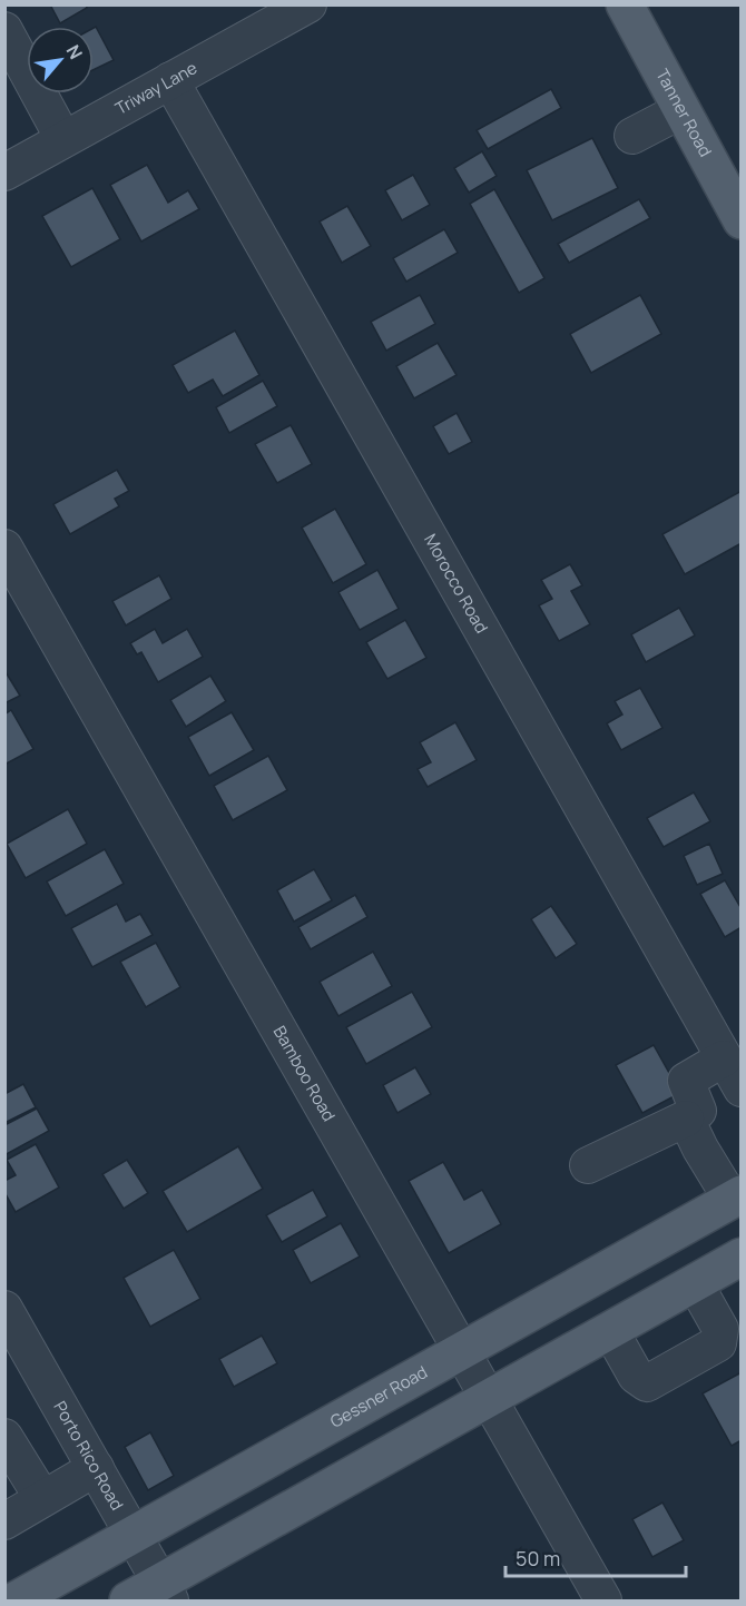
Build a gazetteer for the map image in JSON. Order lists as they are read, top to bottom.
{
  "streets": {
    "main road": ["Tanner Road", "Gessner Road"],
    "street": [
      "Triway Lane",
      "Morocco Road",
      "Bamboo Road",
      "Porto Rico Road"
    ]
  },
  "crossings": [
    ["Triway Lane", "Morocco Road"],
    ["Bamboo Road", "Gessner Road"],
    ["Gessner Road", "Porto Rico Road"]
  ],
  "scale_bar": "50 m",
  "north": "top right"
}
